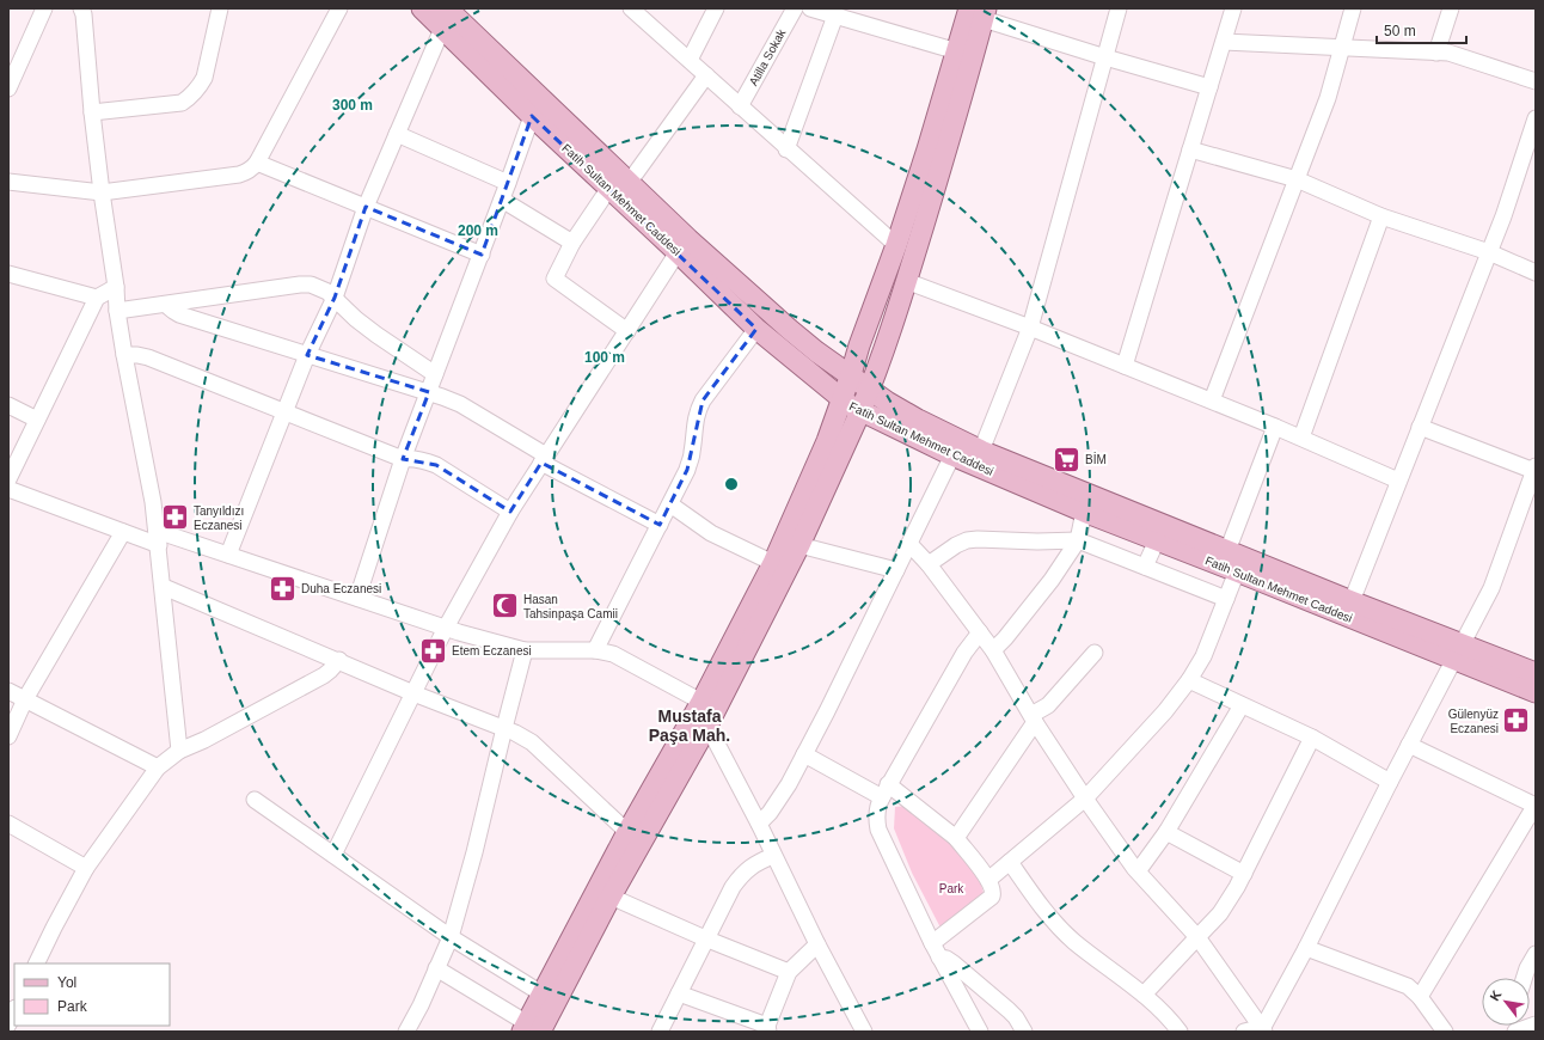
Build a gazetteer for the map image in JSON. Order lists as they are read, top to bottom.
{
  "streets": {
    "main road": ["Fatih Sultan Mehmet Caddesi"],
    "street": ["Atilla Sokak"]
  },
  "districts": ["Mustafa Paşa Mah."],
  "parks": ["Park"],
  "places": {
    "supermarket": ["BİM"],
    "pharmacy": [
      "Tanyıldızı Eczanesi",
      "Duha Eczanesi",
      "Etem Eczanesi",
      "Gülenyüz Eczanesi"
    ],
    "mosque": ["Hasan Tahsinpaşa Camii"]
  },
  "legend": ["Yol", "Park"],
  "scale_bar": "50 m",
  "north": "top left",
  "rings": ["300 m", "200 m", "100 m"]
}
